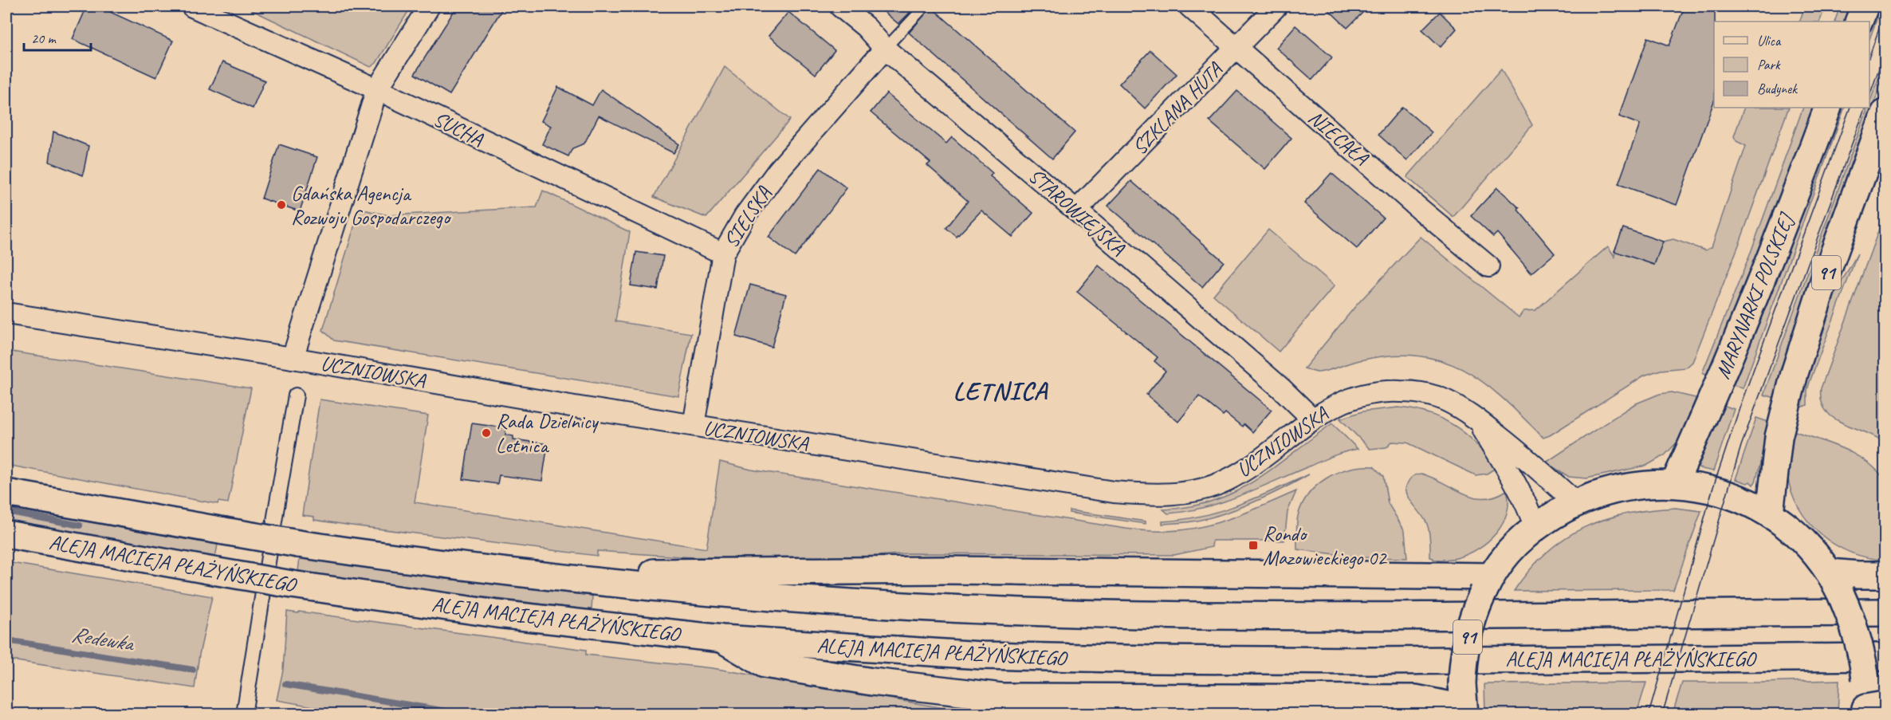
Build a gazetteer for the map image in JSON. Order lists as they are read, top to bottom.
{
  "streets": {
    "main road": ["91", "MARYNARKI POLSKIEJ", "ALEJA MACIEJA PŁAŻYŃSKIEGO"],
    "street": [
      "SZKLANA HUTA",
      "SUCHA",
      "NIECAŁA",
      "STAROWIEJSKA",
      "SIELSKA",
      "UCZNIOWSKA"
    ]
  },
  "crossings": [
    ["SZKLANA HUTA", "NIECAŁA"],
    ["SZKLANA HUTA", "STAROWIEJSKA"],
    ["SUCHA", "SIELSKA"],
    ["STAROWIEJSKA", "SIELSKA"],
    ["STAROWIEJSKA", "UCZNIOWSKA"],
    ["SIELSKA", "UCZNIOWSKA"],
    ["91", "MARYNARKI POLSKIEJ"],
    ["91", "UCZNIOWSKA"]
  ],
  "districts": ["LETNICA"],
  "water": ["Redewka"],
  "places": {
    "other": ["Gdańska Agencja Rozwoju Gospodarczego", "Rada Dzielnicy Letnica"],
    "transit": ["Rondo Mazowieckiego 02"]
  },
  "legend": ["Ulica", "Park", "Budynek"],
  "scale_bar": "20 m"
}
